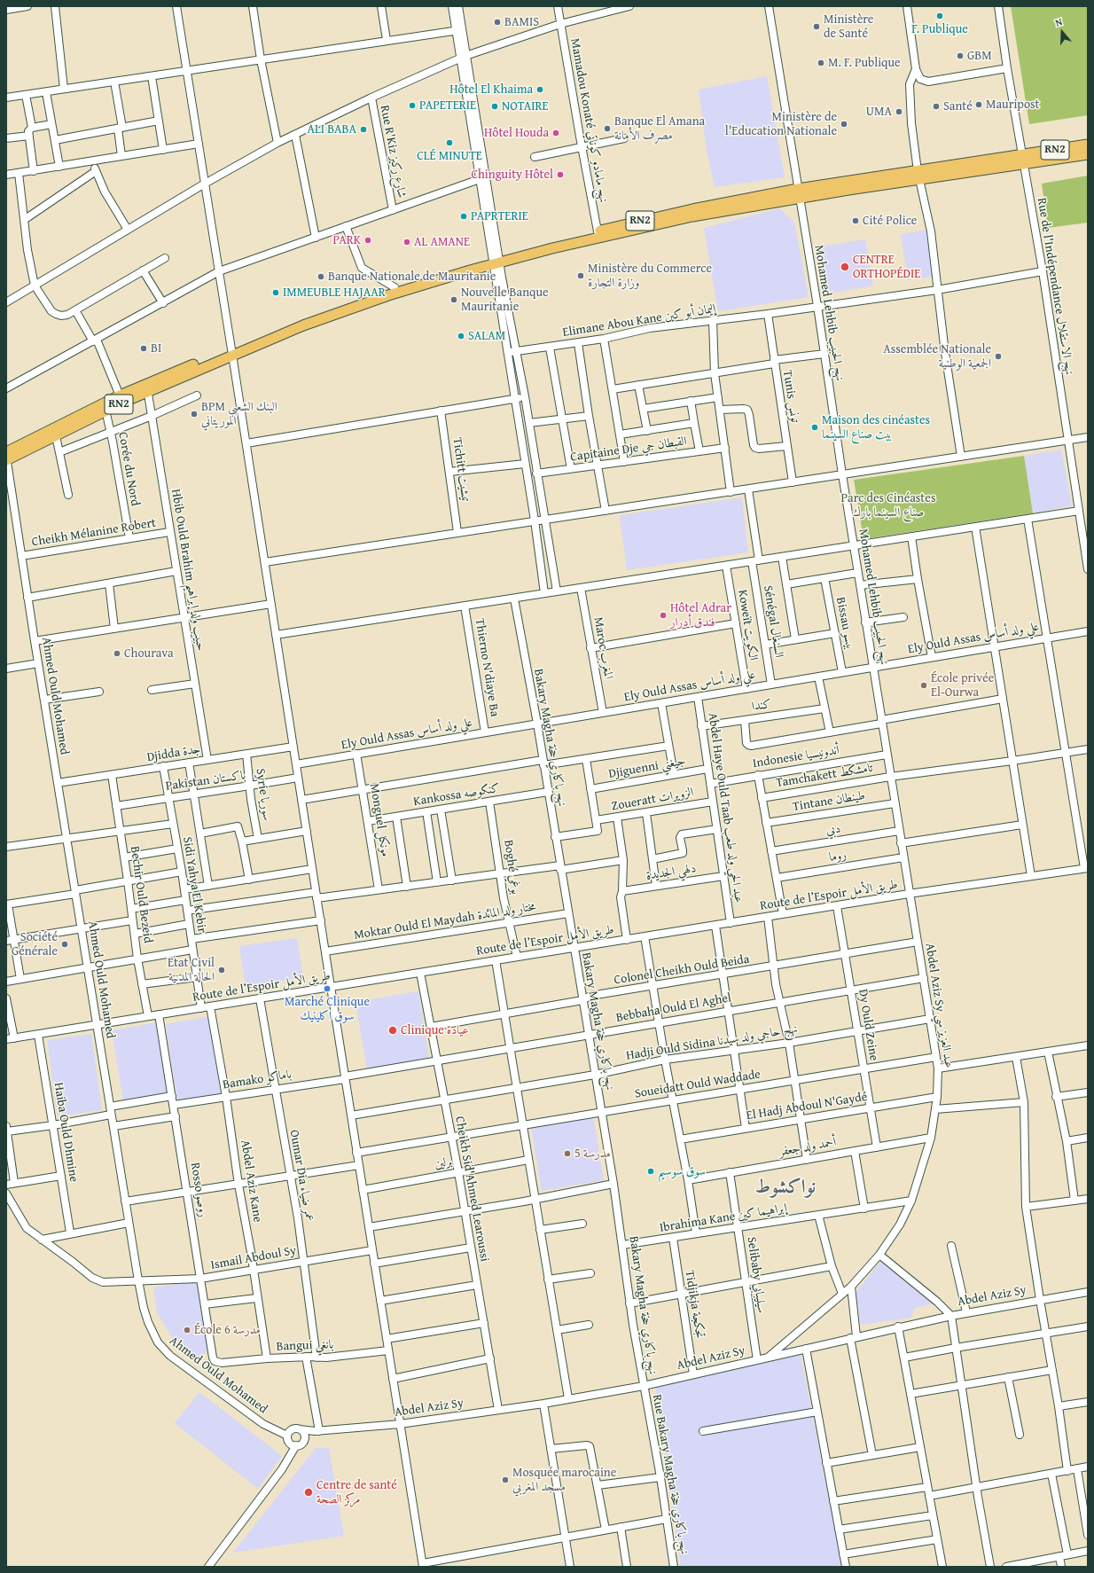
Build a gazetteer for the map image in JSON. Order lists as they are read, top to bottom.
{
  "streets": {
    "highway": ["RN2"],
    "street": [
      "Mamadou Konaté نهج مامادو كوناتي",
      "Rue R'Kiz شارع ركيز",
      "Rue de l'Indépendance نهج الاستقلال",
      "Mohamed Lehbib نهج الحبيب",
      "Elimane Abou Kane إليمان أبو كين",
      "Tunis تونس",
      "Capitaine Dje القبطان جي",
      "Corée du Nord",
      "Tichitt تيشيت",
      "Cheikh Mélanine Robert",
      "Hbib Ould Brahim حبيب ولد إبراهيم",
      "Sénégal السنغال",
      "Bissau بيسو",
      "Koweït الكويت",
      "Ely Ould Assas علي ولد أساس",
      "Maroc المغرب",
      "Thierno N'diaye Ba",
      "Ahmed Ould Mohamed",
      "كندا",
      "Bakary Magha نهج باكاري حخة",
      "Djidda جدة",
      "Indonesie أندونيسيا",
      "Djiguenni جيغني",
      "Tamchakett تامشكط",
      "Pakistan باكستان",
      "Syrie سوريا",
      "Kankossa كنكوصه",
      "Zoueratt الزويرات",
      "Tintane طينطان",
      "Abdel Haye Ould Taab عبد الحي ولد طعب",
      "Monguel مونكل",
      "دبي",
      "روما",
      "Boghé بوغي",
      "دلهي الجديدة",
      "Sidi Yahya El Kebir",
      "Bechir Ould Bezeid",
      "Route de l’Espoir طريق الأمل",
      "Moktar Ould El Maydah مختار ولد المائدة",
      "Colonel Cheikh Ould Beida",
      "Abdel Aziz Sy عبد العزيز سي",
      "Bebbaha Ould El Aghel",
      "Dy Ould Zeine",
      "Hadji Ould Sidina نهج حاجي ولد سيدنا",
      "Bamako باماكو",
      "Soueidatt Ould Waddade",
      "El Hadj Abdoul N'Gaydé",
      "Haiba Ould Dhmine",
      "أحمد ولد جعفر",
      "برلين",
      "Oumar Dia عمر ضياء",
      "Abdel Aziz Kane",
      "Cheikh Sid'Ahmed Learoussi",
      "Rosso روصو",
      "Ibrahima Kane إبراهيما كين",
      "Ismail Abdoul Sy",
      "Selibaby سيليبابي",
      "Abdel Aziz Sy",
      "Tidjikja تجكجة",
      "Bangui بانغي",
      "Rue Bakary Magha نهج باكاري حخة"
    ]
  },
  "crossings": [
    ["Mamadou Konaté نهج مامادو كوناتي", "RN2"],
    ["RN2", "Rue de l'Indépendance نهج الاستقلال"],
    ["RN2", "Mohamed Lehbib نهج الحبيب"],
    ["RN2", "Corée du Nord"],
    ["RN2", "Hbib Ould Brahim حبيب ولد إبراهيم"],
    ["RN2", "Ahmed Ould Mohamed"],
    ["Rue de l'Indépendance نهج الاستقلال", "Elimane Abou Kane إليمان أبو كين"],
    ["Mohamed Lehbib نهج الحبيب", "Elimane Abou Kane إليمان أبو كين"],
    ["Mohamed Lehbib نهج الحبيب", "Ely Ould Assas علي ولد أساس"],
    ["Mohamed Lehbib نهج الحبيب", "Indonesie أندونيسيا"],
    ["Mohamed Lehbib نهج الحبيب", "Tamchakett تامشكط"],
    ["Mohamed Lehbib نهج الحبيب", "Tintane طينطان"],
    ["Mohamed Lehbib نهج الحبيب", "دبي"],
    ["Mohamed Lehbib نهج الحبيب", "روما"],
    ["Mohamed Lehbib نهج الحبيب", "Route de l’Espoir طريق الأمل"],
    ["Mohamed Lehbib نهج الحبيب", "Abdel Aziz Sy عبد العزيز سي"],
    ["Elimane Abou Kane إليمان أبو كين", "Tunis تونس"],
    ["Corée du Nord", "Cheikh Mélanine Robert"],
    ["Cheikh Mélanine Robert", "Hbib Ould Brahim حبيب ولد إبراهيم"],
    ["Cheikh Mélanine Robert", "Ahmed Ould Mohamed"],
    ["Hbib Ould Brahim حبيب ولد إبراهيم", "Djidda جدة"],
    ["Sénégal السنغال", "Ely Ould Assas علي ولد أساس"],
    ["Bissau بيسو", "Ely Ould Assas علي ولد أساس"],
    ["Koweït الكويت", "Ely Ould Assas علي ولد أساس"],
    ["Ely Ould Assas علي ولد أساس", "Maroc المغرب"],
    ["Ely Ould Assas علي ولد أساس", "Thierno N'diaye Ba"],
    ["Ely Ould Assas علي ولد أساس", "Bakary Magha نهج باكاري حخة"],
    ["Ely Ould Assas علي ولد أساس", "Abdel Haye Ould Taab عبد الحي ولد طعب"],
    ["Ely Ould Assas علي ولد أساس", "Monguel مونكل"],
    ["Ahmed Ould Mohamed", "Djidda جدة"],
    ["Ahmed Ould Mohamed", "Route de l’Espoir طريق الأمل"],
    ["Ahmed Ould Mohamed", "Ismail Abdoul Sy"],
    ["Ahmed Ould Mohamed", "Abdel Aziz Sy"],
    ["كندا", "Abdel Haye Ould Taab عبد الحي ولد طعب"],
    ["Bakary Magha نهج باكاري حخة", "Kankossa كنكوصه"],
    ["Bakary Magha نهج باكاري حخة", "Route de l’Espoir طريق الأمل"],
    ["Bakary Magha نهج باكاري حخة", "Moktar Ould El Maydah مختار ولد المائدة"],
    ["Bakary Magha نهج باكاري حخة", "Colonel Cheikh Ould Beida"],
    ["Bakary Magha نهج باكاري حخة", "Bebbaha Ould El Aghel"],
    ["Bakary Magha نهج باكاري حخة", "Hadji Ould Sidina نهج حاجي ولد سيدنا"],
    ["Bakary Magha نهج باكاري حخة", "Soueidatt Ould Waddade"],
    ["Bakary Magha نهج باكاري حخة", "Ibrahima Kane إبراهيما كين"],
    ["Bakary Magha نهج باكاري حخة", "Abdel Aziz Sy"],
    ["Bakary Magha نهج باكاري حخة", "Rue Bakary Magha نهج باكاري حخة"],
    ["Djidda جدة", "Syrie سوريا"],
    ["Djidda جدة", "Sidi Yahya El Kebir"],
    ["Djidda جدة", "Bechir Ould Bezeid"],
    ["Indonesie أندونيسيا", "Abdel Haye Ould Taab عبد الحي ولد طعب"],
    ["Djiguenni جيغني", "Abdel Haye Ould Taab عبد الحي ولد طعب"],
    ["Pakistan باكستان", "Syrie سوريا"],
    ["Pakistan باكستان", "Sidi Yahya El Kebir"],
    ["Pakistan باكستان", "Bechir Ould Bezeid"],
    ["Kankossa كنكوصه", "Monguel مونكل"],
    ["Kankossa كنكوصه", "Boghé بوغي"],
    ["Zoueratt الزويرات", "Abdel Haye Ould Taab عبد الحي ولد طعب"],
    ["Abdel Haye Ould Taab عبد الحي ولد طعب", "دلهي الجديدة"],
    ["Abdel Haye Ould Taab عبد الحي ولد طعب", "Route de l’Espoir طريق الأمل"],
    ["Boghé بوغي", "Route de l’Espoir طريق الأمل"],
    ["Boghé بوغي", "Moktar Ould El Maydah مختار ولد المائدة"],
    ["Sidi Yahya El Kebir", "Route de l’Espoir طريق الأمل"],
    ["Bechir Ould Bezeid", "Route de l’Espoir طريق الأمل"],
    ["Route de l’Espoir طريق الأمل", "Abdel Aziz Sy عبد العزيز سي"],
    ["Route de l’Espoir طريق الأمل", "Dy Ould Zeine"],
    ["Route de l’Espoir طريق الأمل", "Haiba Ould Dhmine"],
    ["Route de l’Espoir طريق الأمل", "Oumar Dia عمر ضياء"],
    ["Route de l’Espoir طريق الأمل", "Abdel Aziz Kane"],
    ["Route de l’Espoir طريق الأمل", "Cheikh Sid'Ahmed Learoussi"],
    ["Route de l’Espoir طريق الأمل", "Rosso روصو"],
    ["Colonel Cheikh Ould Beida", "Abdel Aziz Sy عبد العزيز سي"],
    ["Colonel Cheikh Ould Beida", "Dy Ould Zeine"],
    ["Colonel Cheikh Ould Beida", "Cheikh Sid'Ahmed Learoussi"],
    ["Abdel Aziz Sy عبد العزيز سي", "Bebbaha Ould El Aghel"],
    ["Abdel Aziz Sy عبد العزيز سي", "Hadji Ould Sidina نهج حاجي ولد سيدنا"],
    ["Abdel Aziz Sy عبد العزيز سي", "Soueidatt Ould Waddade"],
    ["Abdel Aziz Sy عبد العزيز سي", "El Hadj Abdoul N'Gaydé"],
    ["Abdel Aziz Sy عبد العزيز سي", "أحمد ولد جعفر"],
    ["Abdel Aziz Sy عبد العزيز سي", "Ibrahima Kane إبراهيما كين"],
    ["Abdel Aziz Sy عبد العزيز سي", "Abdel Aziz Sy"],
    ["Bebbaha Ould El Aghel", "Dy Ould Zeine"],
    ["Bebbaha Ould El Aghel", "Bamako باماكو"],
    ["Bebbaha Ould El Aghel", "Cheikh Sid'Ahmed Learoussi"],
    ["Dy Ould Zeine", "Hadji Ould Sidina نهج حاجي ولد سيدنا"],
    ["Dy Ould Zeine", "Soueidatt Ould Waddade"],
    ["Dy Ould Zeine", "El Hadj Abdoul N'Gaydé"],
    ["Dy Ould Zeine", "أحمد ولد جعفر"],
    ["Hadji Ould Sidina نهج حاجي ولد سيدنا", "Cheikh Sid'Ahmed Learoussi"],
    ["Bamako باماكو", "Oumar Dia عمر ضياء"],
    ["Bamako باماكو", "Abdel Aziz Kane"],
    ["Bamako باماكو", "Rosso روصو"],
    ["Soueidatt Ould Waddade", "Cheikh Sid'Ahmed Learoussi"],
    ["أحمد ولد جعفر", "Selibaby سيليبابي"],
    ["برلين", "Cheikh Sid'Ahmed Learoussi"],
    ["Oumar Dia عمر ضياء", "Ismail Abdoul Sy"],
    ["Oumar Dia عمر ضياء", "Bangui بانغي"],
    ["Abdel Aziz Kane", "Ismail Abdoul Sy"],
    ["Abdel Aziz Kane", "Bangui بانغي"],
    ["Cheikh Sid'Ahmed Learoussi", "Abdel Aziz Sy"],
    ["Rosso روصو", "Ismail Abdoul Sy"],
    ["Rosso روصو", "Bangui بانغي"],
    ["Ibrahima Kane إبراهيما كين", "Selibaby سيليبابي"],
    ["Ibrahima Kane إبراهيما كين", "Tidjikja تجكجة"],
    ["Selibaby سيليبابي", "Abdel Aziz Sy"],
    ["Abdel Aziz Sy", "Tidjikja تجكجة"],
    ["Abdel Aziz Sy", "Rue Bakary Magha نهج باكاري حخة"]
  ],
  "districts": ["نواكشوط"],
  "parks": ["Parc des Cinéastes صناع السينما بارك"],
  "places": [
    "F. Publique",
    "BAMIS",
    "Ministère de Santé",
    "GBM",
    "M. F. Publique",
    "Hôtel El Khaima",
    "Mauripost",
    "PAPETERIE",
    "NOTAIRE",
    "Santé",
    "UMA",
    "Ministère de l'Education Nationale",
    "Banque El Amana مصرف الأمانة",
    "ALI BABA",
    "Hôtel Houda",
    "CLÉ MINUTE",
    "Chinguity Hôtel",
    "PAPRTERIE",
    "Cité Police",
    "PARK",
    "AL AMANE",
    "CENTRE ORTHOPÉDIE",
    "Ministère du Commerce وزارة التجارة",
    "Banque Nationale de Mauritanie",
    "IMMEUBLE HAJAAR",
    "Nouvelle Banque Mauritanie",
    "SALAM",
    "BI",
    "Assemblée Nationale الجمعية الوطنية",
    "BPM البنك الشعبي الموريتاني",
    "Maison des cinéastes بيت صناع السينما",
    "Hôtel Adrar فندق أدرار",
    "Chourava",
    "École privée El-Ourwa",
    "Société Générale",
    "Etat Civil الحالة المدنية",
    "Marché Clinique سوق اكلينيك",
    "Clinique عيادة",
    "مدرسة 5",
    "سوق سوسيم",
    "École 6 مدرسة",
    "Mosquée marocaine مسجد المغربي",
    "Centre de santé مركز الصحة"
  ],
  "north": "top"
}
